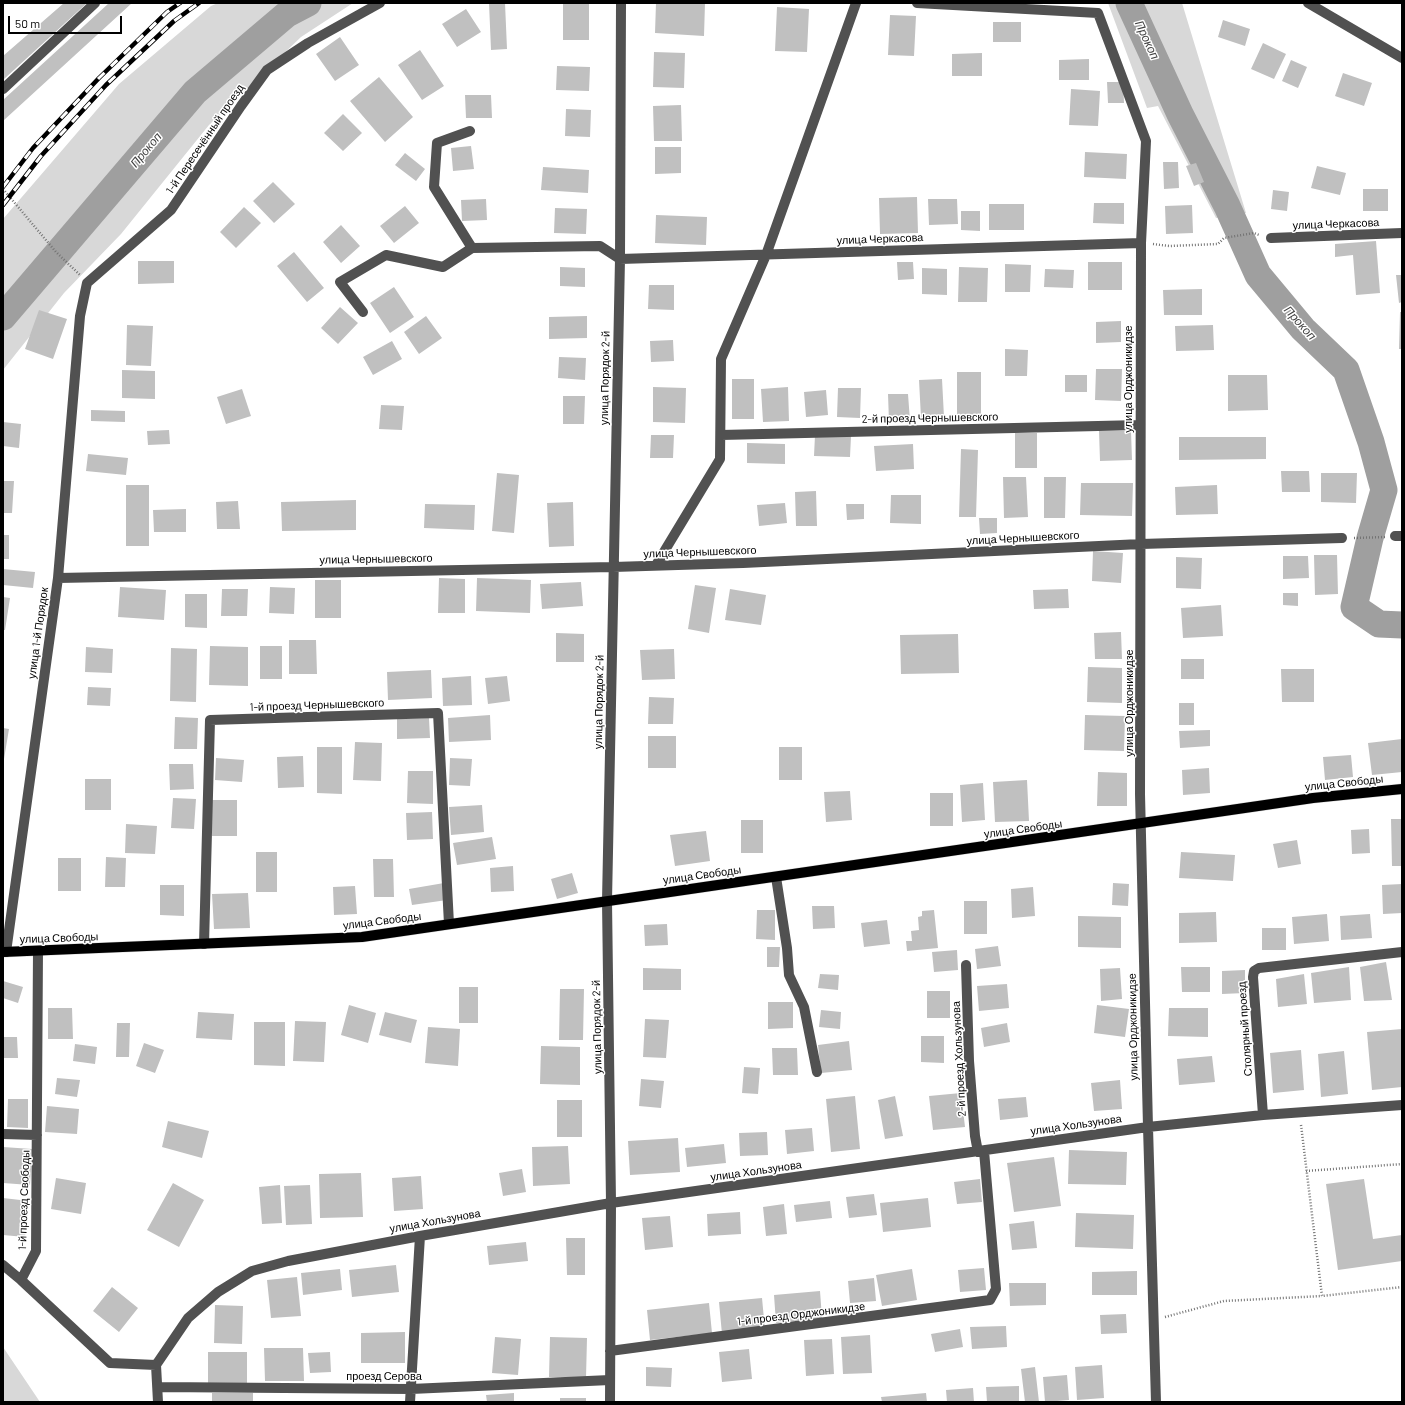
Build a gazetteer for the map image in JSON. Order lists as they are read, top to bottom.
{
  "streets": {
    "main road": ["улица Свободы"],
    "street": [
      "1-й Пересечённый проезд",
      "улица Черкасова",
      "улица Порядок 2-й",
      "улица Орджоникидзе",
      "2-й проезд Чернышевского",
      "улица Чернышевского",
      "улица 1-й Порядок",
      "1-й проезд Чернышевского",
      "Столярный проезд",
      "2-й проезд Хользунова",
      "улица Хользунова",
      "1-й проезд Свободы",
      "1-й проезд Орджоникидзе",
      "проезд Серова"
    ]
  },
  "crossings": [
    ["1-й Пересечённый проезд", "улица 1-й Порядок"],
    ["улица Черкасова", "улица Порядок 2-й"],
    ["улица Черкасова", "улица Орджоникидзе"],
    ["улица Порядок 2-й", "улица Чернышевского"],
    ["улица Порядок 2-й", "улица Свободы"],
    ["улица Порядок 2-й", "улица Хользунова"],
    ["улица Порядок 2-й", "1-й проезд Орджоникидзе"],
    ["улица Порядок 2-й", "проезд Серова"],
    ["улица Орджоникидзе", "2-й проезд Чернышевского"],
    ["улица Орджоникидзе", "улица Чернышевского"],
    ["улица Орджоникидзе", "улица Свободы"],
    ["улица Орджоникидзе", "улица Хользунова"],
    ["улица Чернышевского", "улица 1-й Порядок"],
    ["улица 1-й Порядок", "улица Свободы"],
    ["1-й проезд Чернышевского", "улица Свободы"],
    ["улица Свободы", "1-й проезд Свободы"],
    ["Столярный проезд", "улица Хользунова"],
    ["2-й проезд Хользунова", "улица Хользунова"],
    ["2-й проезд Хользунова", "1-й проезд Орджоникидзе"]
  ],
  "water": ["Прокоп"],
  "scale_bar": "50 m"
}
